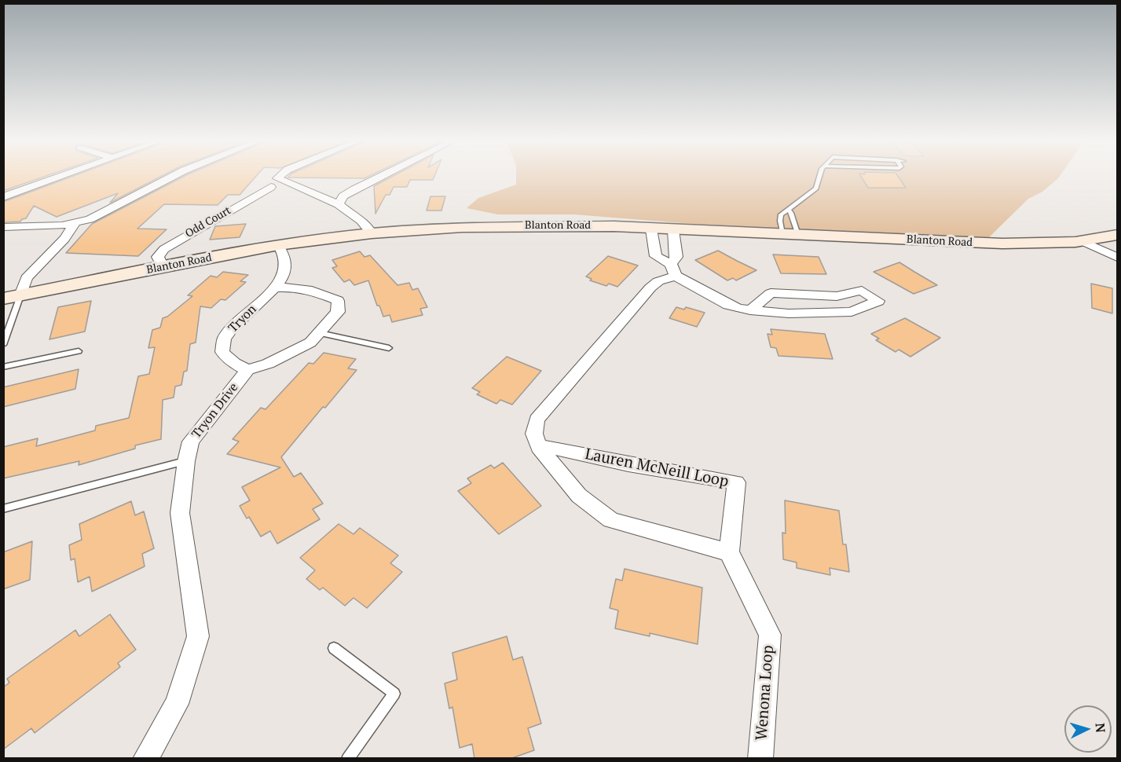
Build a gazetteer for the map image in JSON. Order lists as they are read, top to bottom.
{
  "streets": {
    "street": [
      "Odd Court",
      "Blanton Road",
      "Tryon",
      "Tryon Drive",
      "Lauren McNeill Loop",
      "Wenona Loop"
    ]
  },
  "crossings": [
    ["Odd Court", "Blanton Road"],
    ["Tryon", "Tryon Drive"],
    ["Lauren McNeill Loop", "Wenona Loop"]
  ],
  "north": "right"
}
